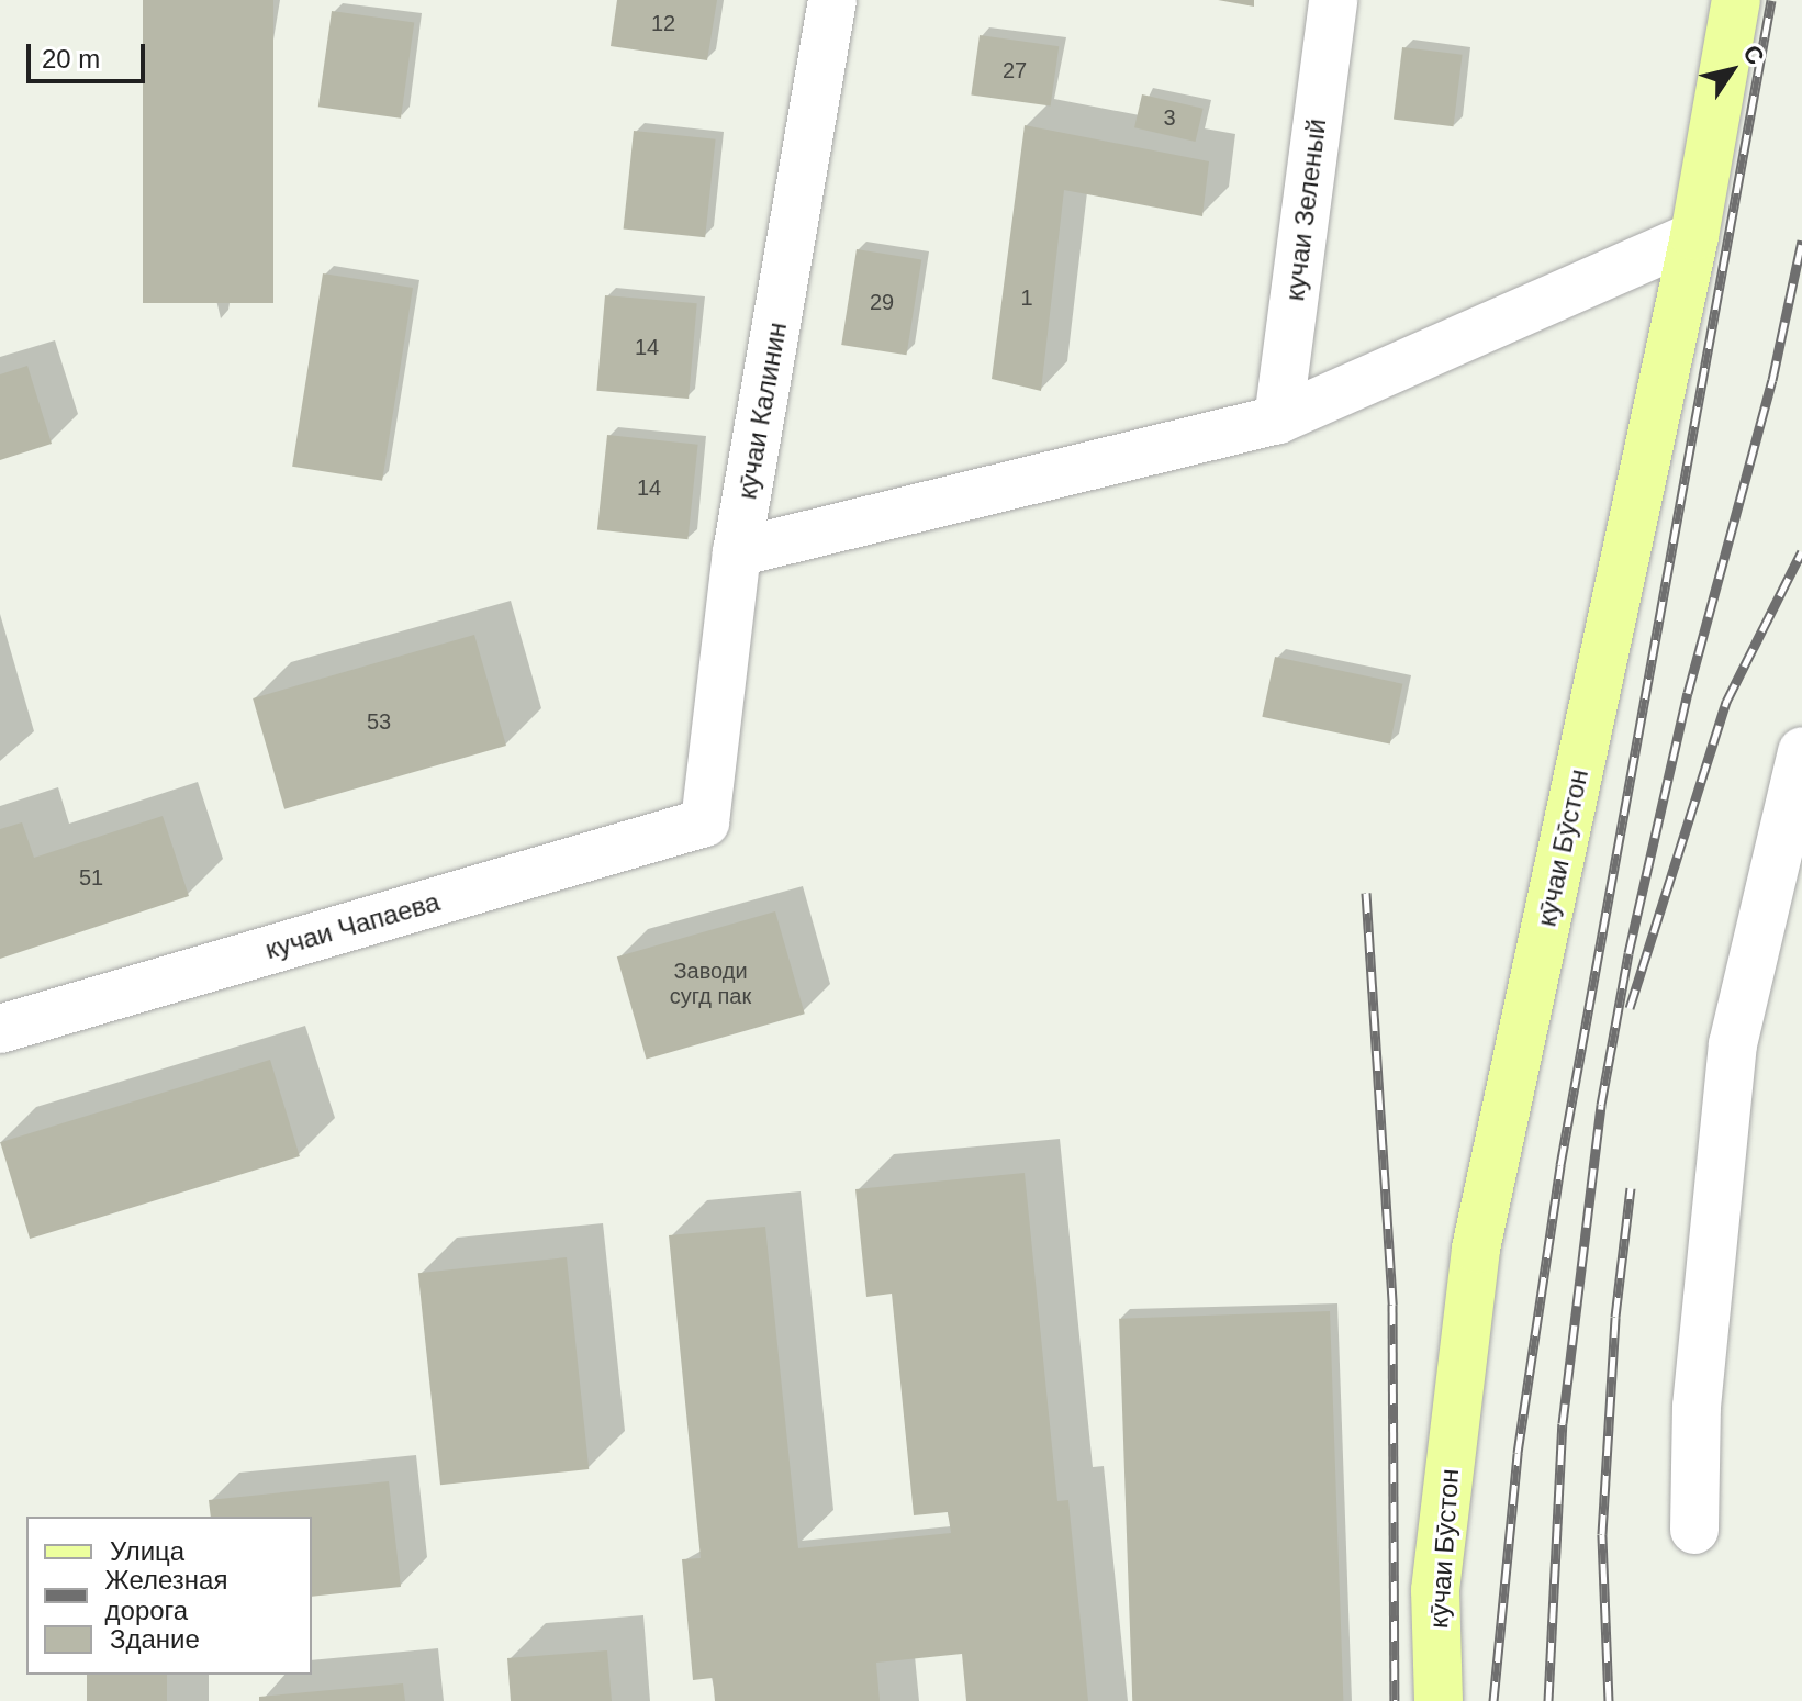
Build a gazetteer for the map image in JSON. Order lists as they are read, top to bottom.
{
  "streets": {
    "main road": ["кӯчаи Бӯстон"],
    "street": ["кучаи Зеленый", "кӯчаи Калинин", "кучаи Чапаева"]
  },
  "crossings": [
    ["кӯчаи Калинин", "кучаи Чапаева"]
  ],
  "house_numbers": [
    "12",
    "27",
    "3",
    "1",
    "29",
    "14",
    "14",
    "53",
    "51",
    "Заводи сугд пак"
  ],
  "legend": ["Улица", "Железная дорога", "Здание"],
  "scale_bar": "20 m",
  "north": "top right"
}
